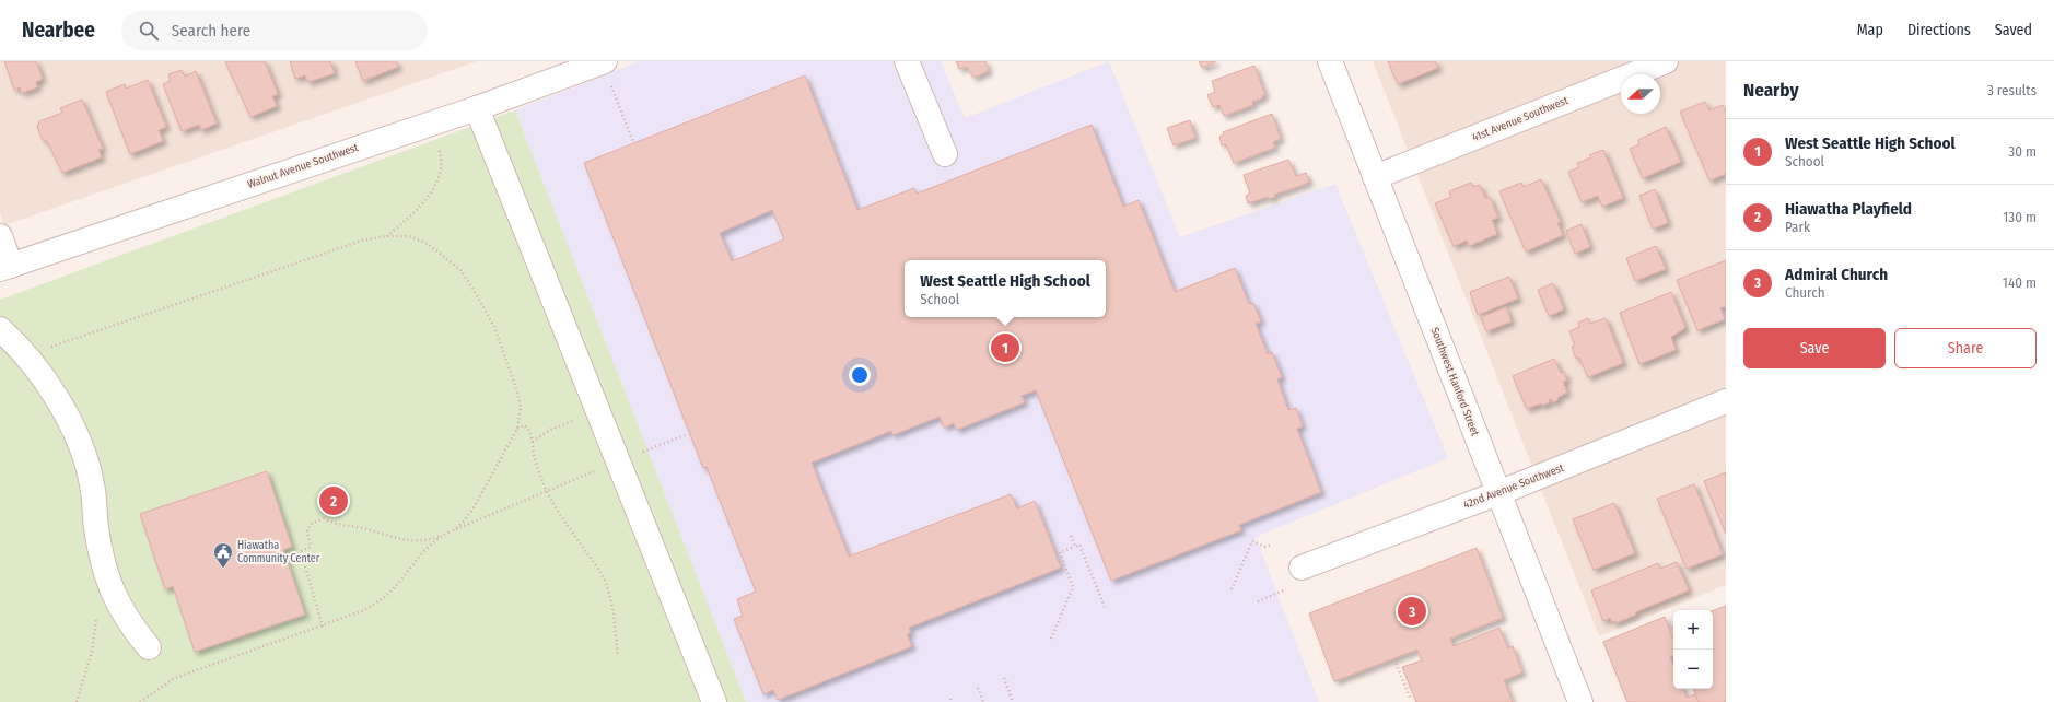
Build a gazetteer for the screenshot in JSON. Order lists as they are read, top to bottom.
{
  "streets": {
    "street": [
      "41st Avenue Southwest",
      "Walnut Avenue Southwest",
      "Southwest Hanford Street",
      "42nd Avenue Southwest"
    ]
  },
  "crossings": [
    ["41st Avenue Southwest", "Southwest Hanford Street"],
    ["Southwest Hanford Street", "42nd Avenue Southwest"]
  ],
  "places": {
    "public building": ["Hiawatha Community Center"]
  },
  "north": "left",
  "page": {
    "header": "Nearbee",
    "search": "Search here",
    "nav": ["Map", "Directions", "Saved"],
    "heading": ["Nearby", "3 results"],
    "list": [
      {
        "mark": "1",
        "name": "West Seattle High School",
        "note": "School",
        "value": "30 m"
      },
      {
        "mark": "2",
        "name": "Hiawatha Playfield",
        "note": "Park",
        "value": "130 m"
      },
      {
        "mark": "3",
        "name": "Admiral Church",
        "note": "Church",
        "value": "140 m"
      }
    ],
    "popup": ["West Seattle High School", "School"],
    "buttons": ["Save", "Share"],
    "pins": ["1", "2", "3"],
    "map_buttons": ["+", "−"]
  }
}
